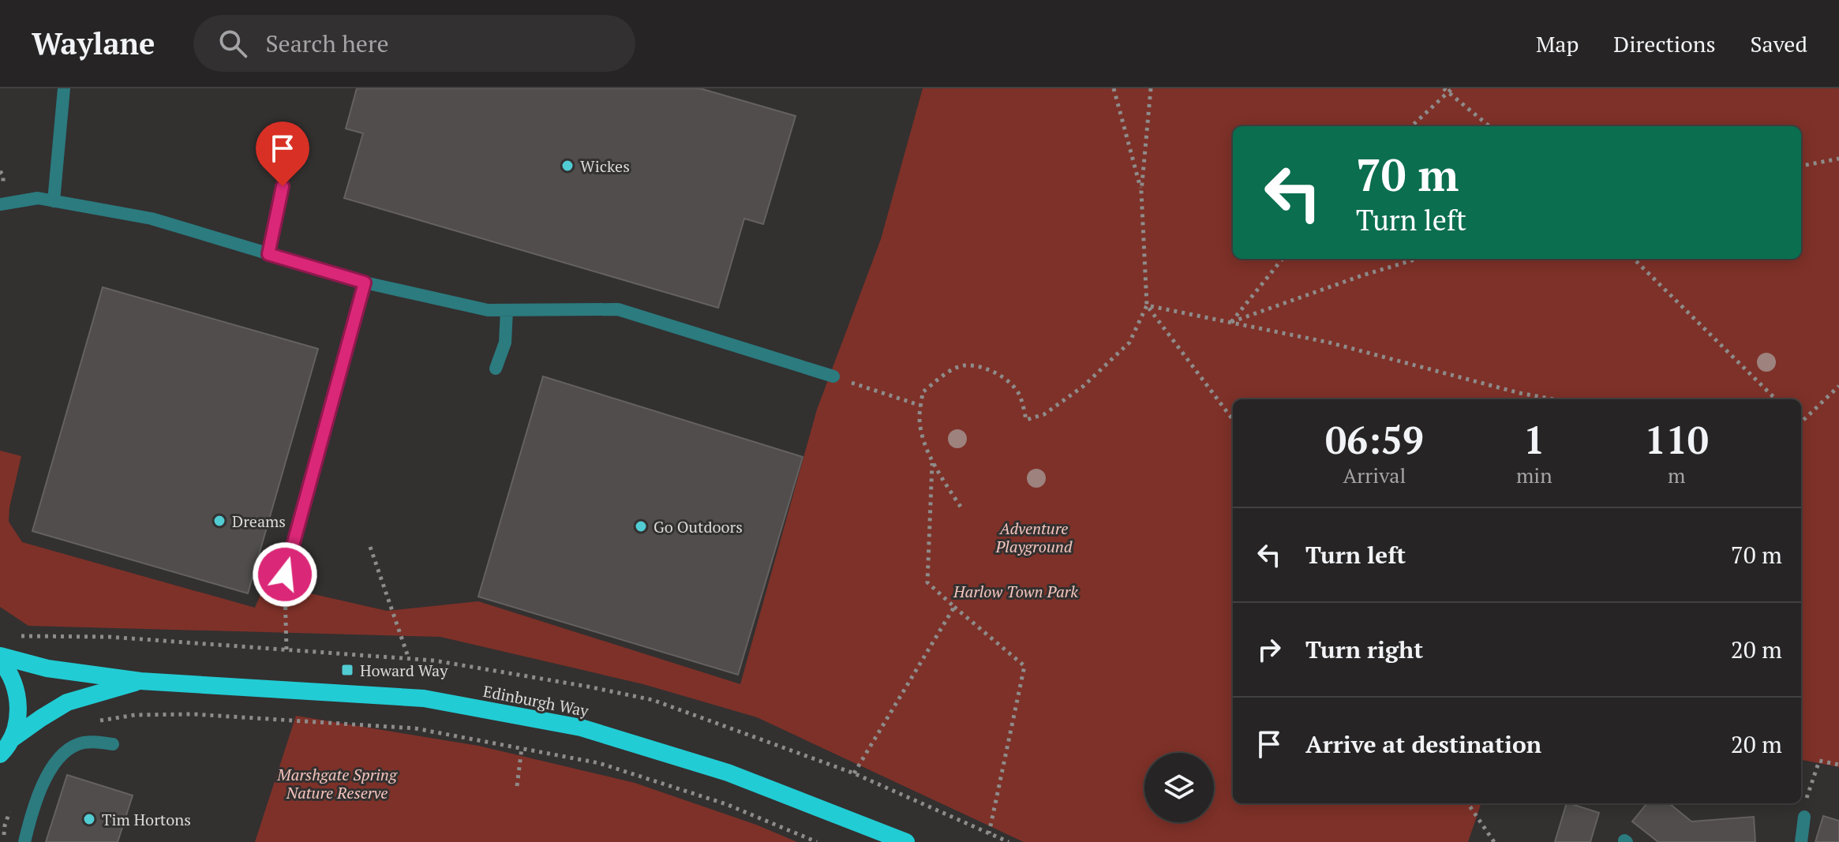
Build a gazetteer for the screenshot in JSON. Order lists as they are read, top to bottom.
{
  "streets": {
    "highway": ["Edinburgh Way"]
  },
  "parks": ["Adventure Playground", "Harlow Town Park", "Marshgate Spring Nature Reserve"],
  "places": {
    "other": [
      "Wickes",
      "Dreams",
      "Go Outdoors",
      "Tim Hortons"
    ],
    "transit": ["Howard Way"]
  },
  "page": {
    "header": "Waylane",
    "search": "Search here",
    "nav": ["Map", "Directions", "Saved"],
    "turn": ["70 m", "Turn left"],
    "eta": [
      "06:59",
      "Arrival",
      "1",
      "min",
      "110",
      "m"
    ],
    "list": [
      {
        "name": "Turn left",
        "value": "70 m"
      },
      {
        "name": "Turn right",
        "value": "20 m"
      },
      {
        "name": "Arrive at destination",
        "value": "20 m"
      }
    ]
  }
}
